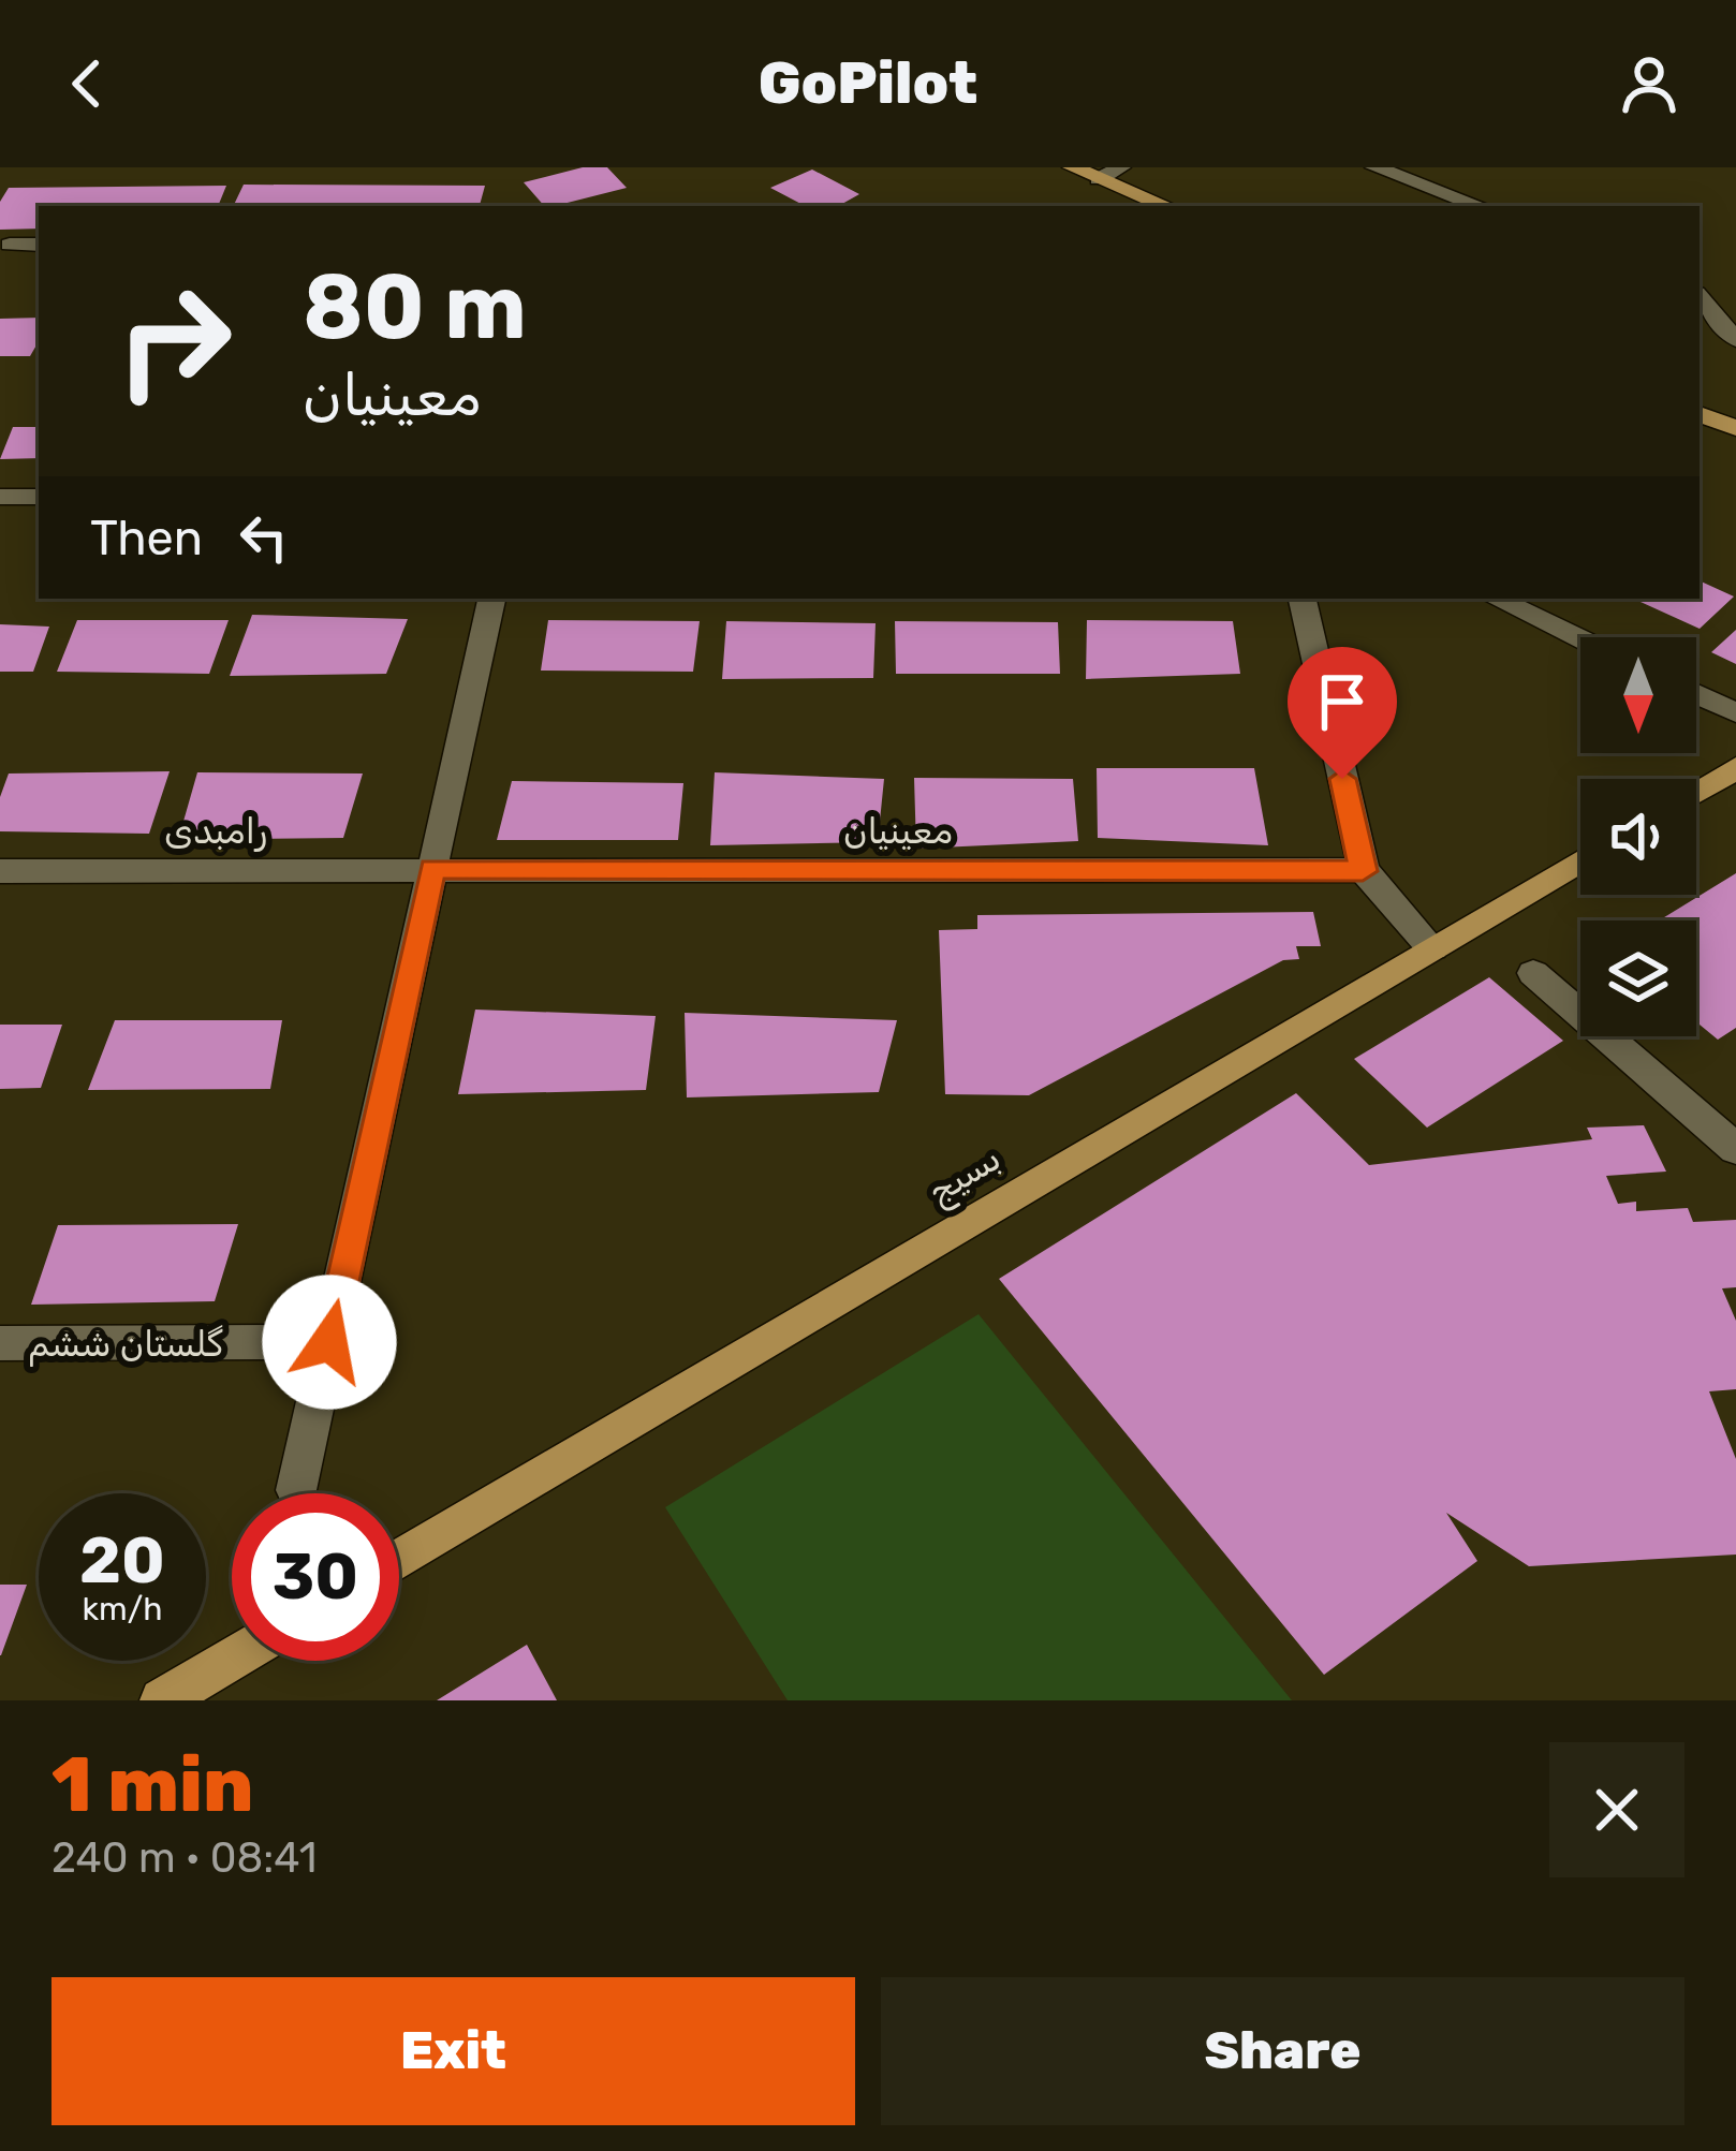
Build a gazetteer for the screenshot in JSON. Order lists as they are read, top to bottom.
{
  "streets": {
    "main road": ["بسیج"],
    "street": ["رامبدی", "معینیان", "گلستان ششم"]
  },
  "crossings": [
    ["رامبدی", "معینیان"]
  ],
  "north": "bottom",
  "page": {
    "header": "GoPilot",
    "turn": ["80 m", "معینیان"],
    "then": "Then",
    "speed": "20 km/h",
    "limit": "30",
    "heading": ["1 min", "240 m · 08:41"],
    "buttons": ["Exit", "Share"]
  }
}
